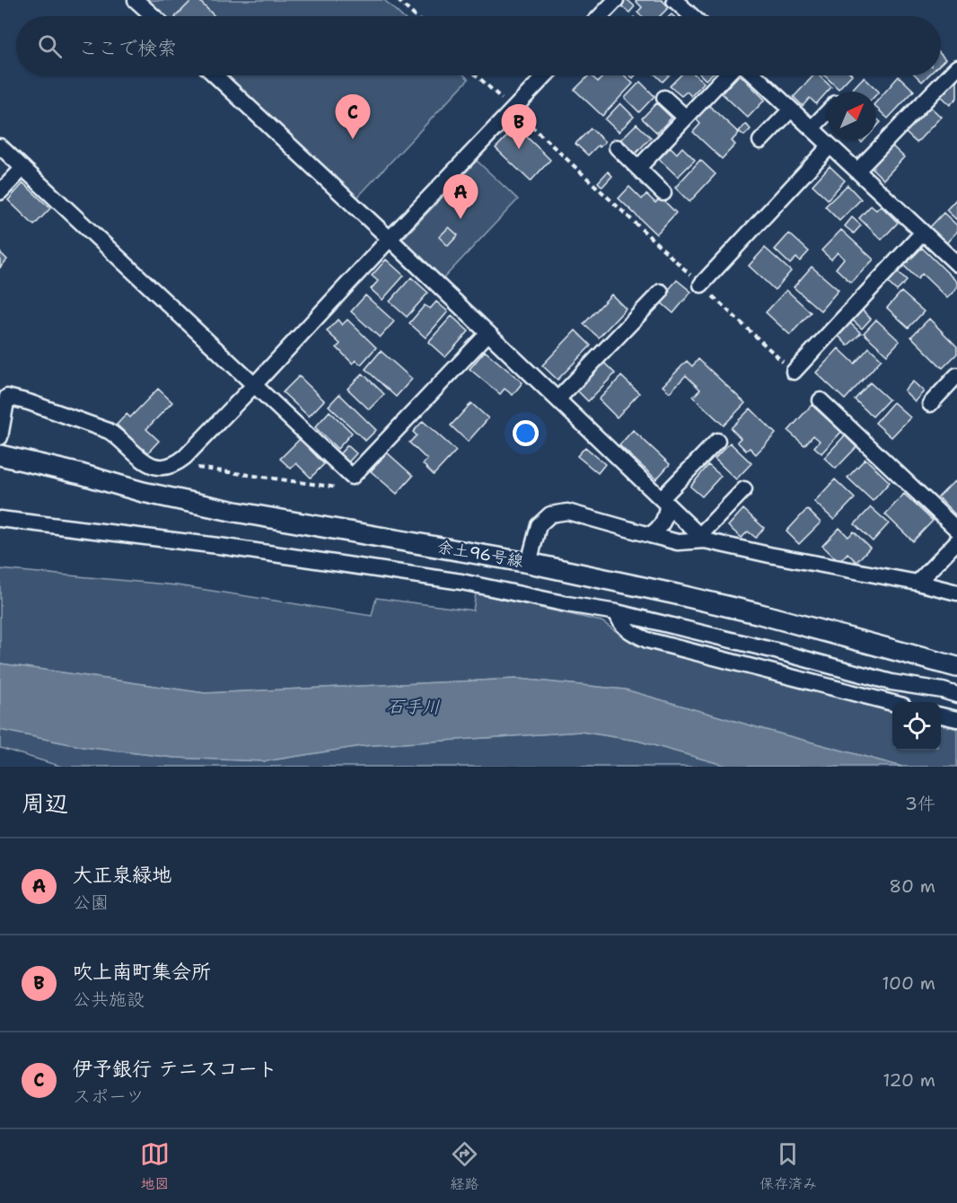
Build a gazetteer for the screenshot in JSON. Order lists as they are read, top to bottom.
{
  "streets": {
    "street": ["余土96号線"]
  },
  "water": ["石手川"],
  "north": "top right",
  "page": {
    "search": "ここで検索",
    "pins": ["C", "B", "A"],
    "heading": ["周辺", "3件"],
    "list": [
      {
        "mark": "A",
        "name": "大正泉緑地",
        "note": "公園",
        "value": "80 m"
      },
      {
        "mark": "B",
        "name": "吹上南町集会所",
        "note": "公共施設",
        "value": "100 m"
      },
      {
        "mark": "C",
        "name": "伊予銀行 テニスコート",
        "note": "スポーツ",
        "value": "120 m"
      }
    ],
    "nav": ["地図", "経路", "保存済み"]
  }
}
